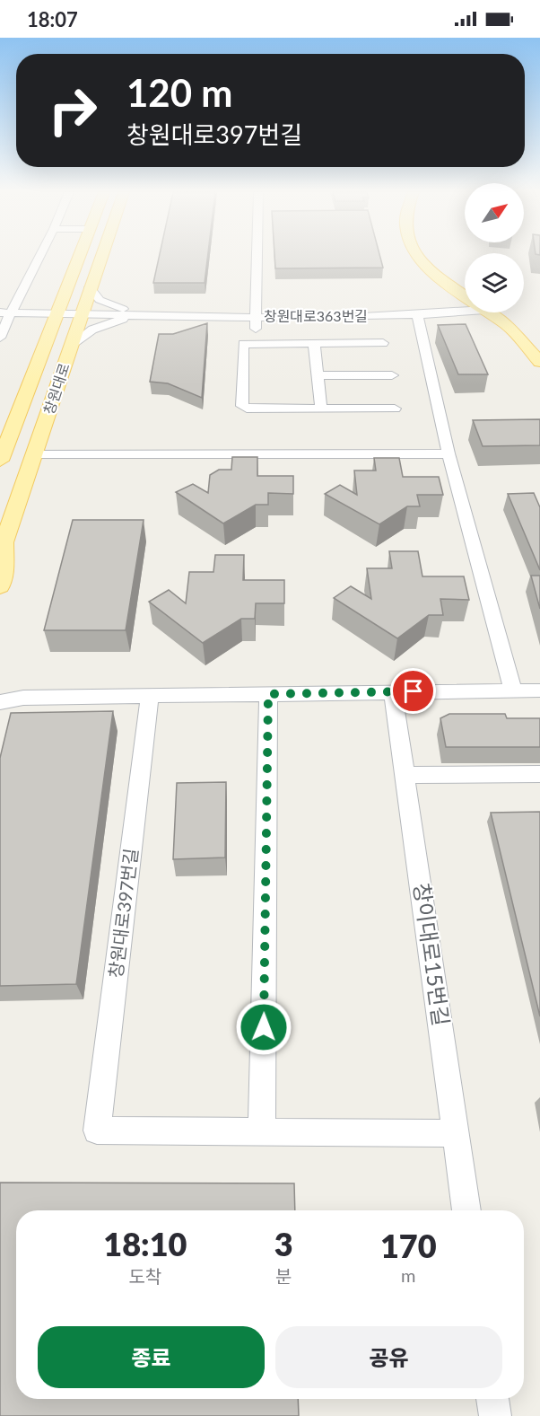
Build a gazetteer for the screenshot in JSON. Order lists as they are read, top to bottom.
{
  "streets": {
    "main road": ["창원대로"],
    "street": ["창원대로363번길", "창원대로397번길", "창이대로15번길"]
  },
  "crossings": [
    ["창원대로363번길", "창원대로"]
  ],
  "north": "top right",
  "page": {
    "status": "18:07",
    "turn": ["120 m", "창원대로397번길"],
    "eta": [
      "18:10",
      "도착",
      "3",
      "분",
      "170",
      "m"
    ],
    "buttons": ["종료", "공유"]
  }
}
